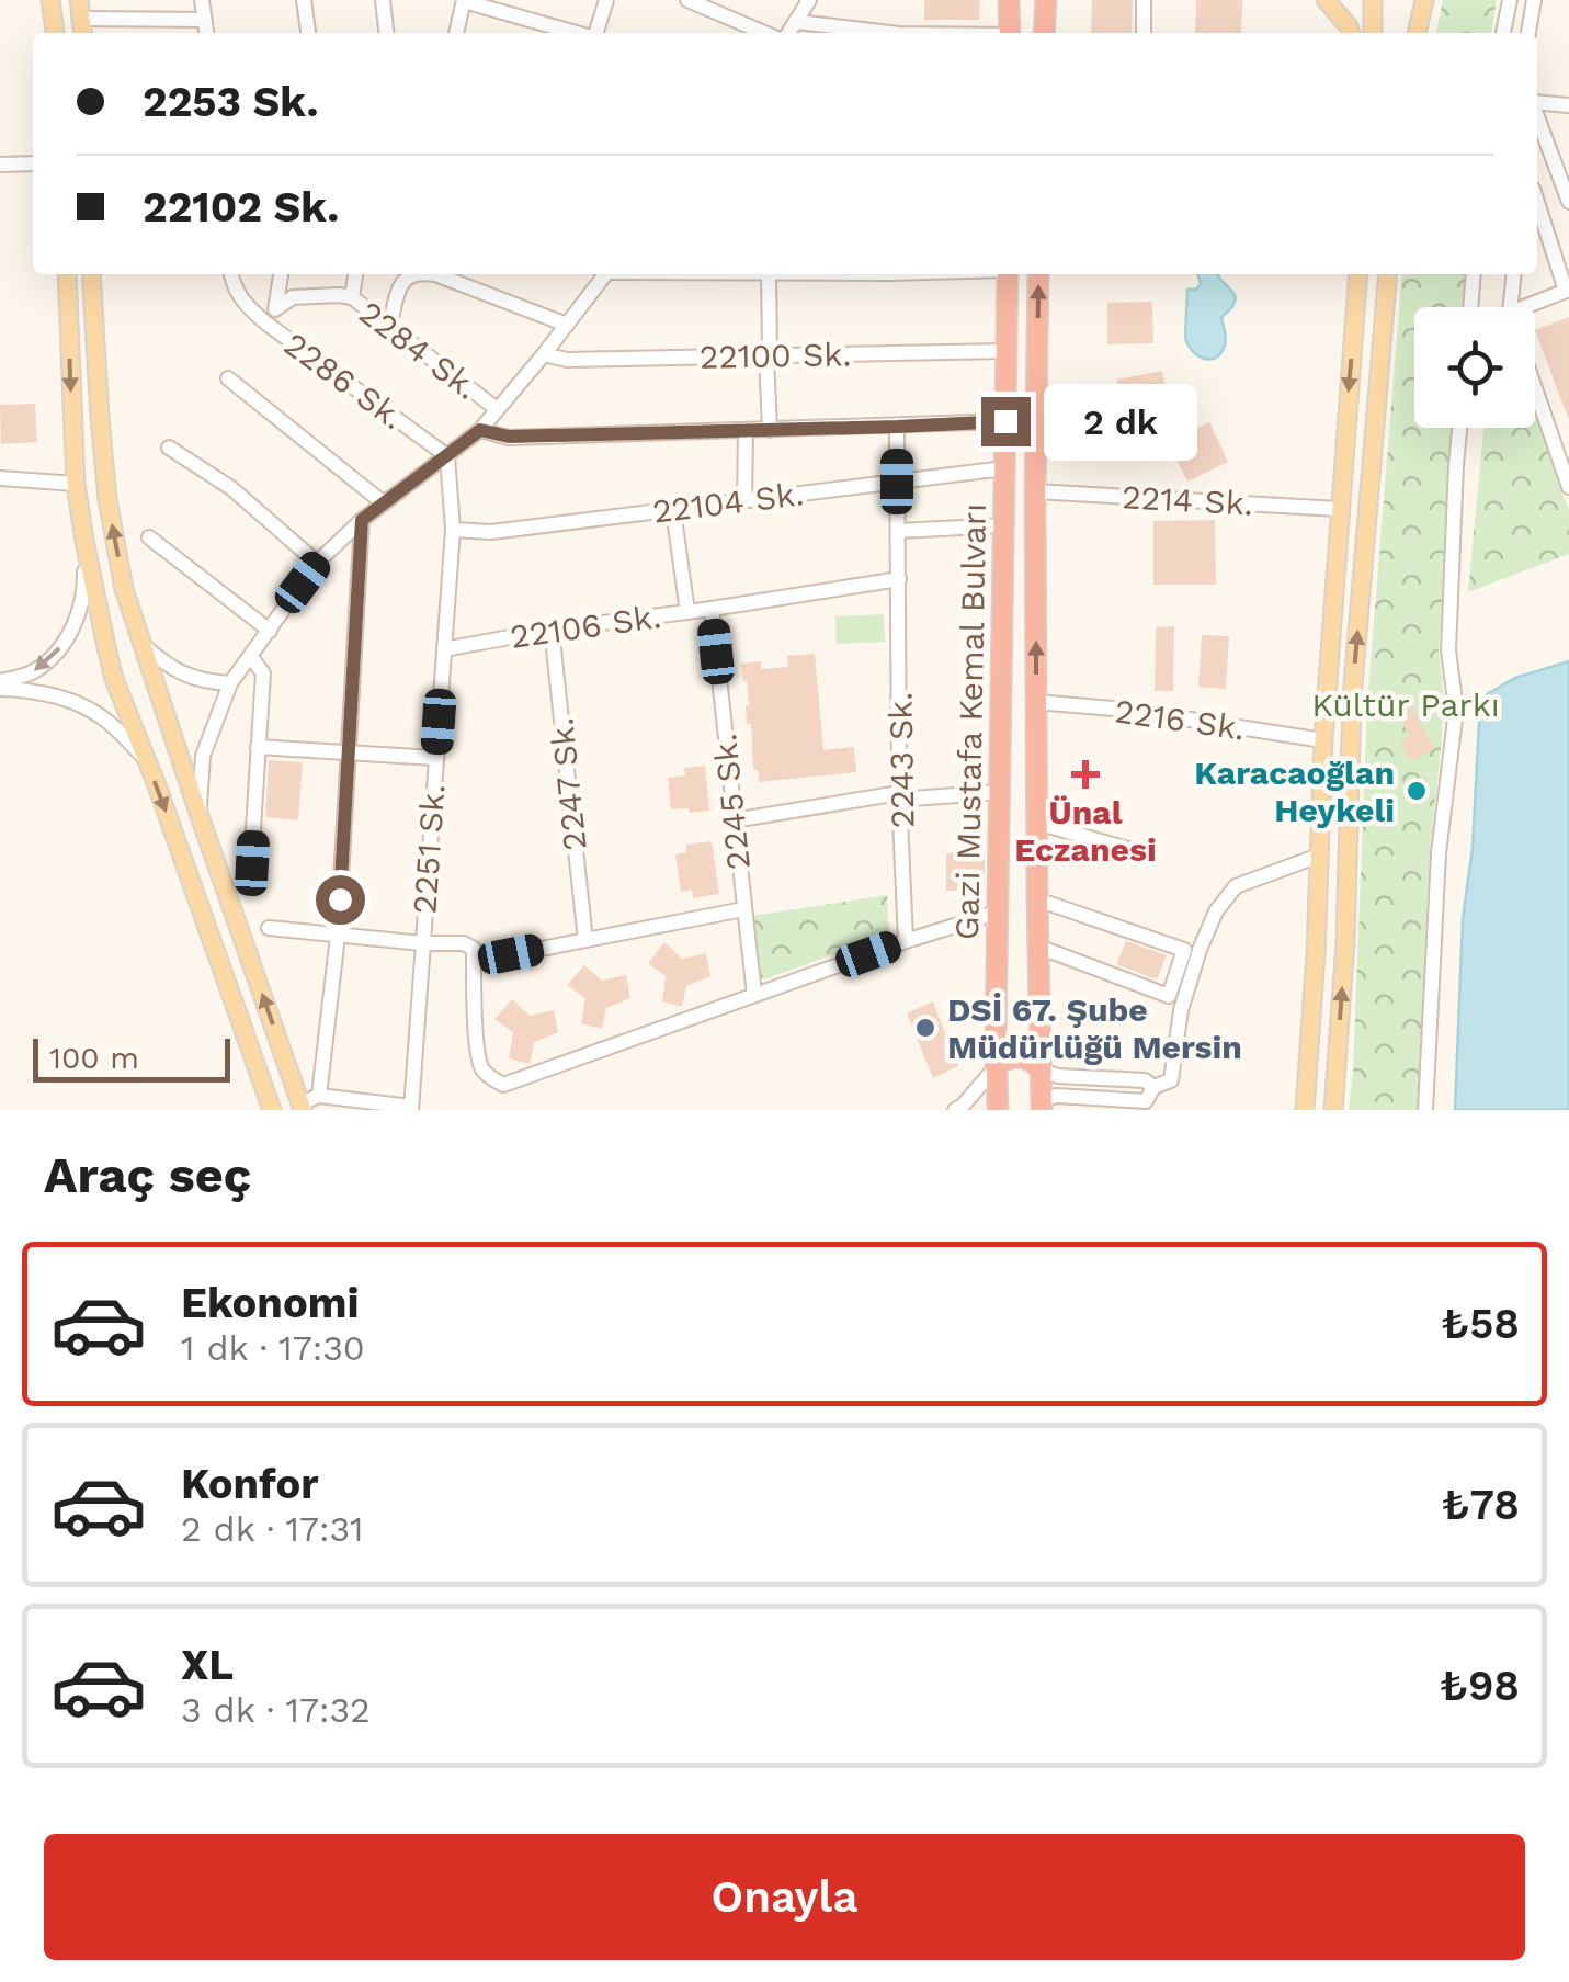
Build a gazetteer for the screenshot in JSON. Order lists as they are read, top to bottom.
{
  "streets": {
    "highway": ["Gazi Mustafa Kemal Bulvarı"],
    "street": [
      "2284 Sk.",
      "22100 Sk.",
      "2286 Sk.",
      "2214 Sk.",
      "22104 Sk.",
      "22106 Sk.",
      "2216 Sk.",
      "2243 Sk.",
      "2247 Sk.",
      "2245 Sk.",
      "2251 Sk."
    ]
  },
  "crossings": [
    ["22100 Sk.", "Gazi Mustafa Kemal Bulvarı"],
    ["2286 Sk.", "2251 Sk."],
    ["2214 Sk.", "Gazi Mustafa Kemal Bulvarı"],
    ["22104 Sk.", "Gazi Mustafa Kemal Bulvarı"],
    ["22104 Sk.", "2251 Sk."],
    ["22106 Sk.", "2243 Sk."],
    ["22106 Sk.", "2247 Sk."],
    ["22106 Sk.", "2245 Sk."],
    ["22106 Sk.", "2251 Sk."],
    ["2216 Sk.", "Gazi Mustafa Kemal Bulvarı"]
  ],
  "parks": ["Kültür Parkı"],
  "places": {
    "health": ["Ünal Eczanesi"],
    "other": ["Karacaoğlan Heykeli", "DSİ 67. Şube Müdürlüğü Mersin"]
  },
  "scale_bar": "100 m",
  "page": {
    "banner": ["2253 Sk.", "22102 Sk."],
    "bubble": "2 dk",
    "scale": "100 m",
    "heading": "Araç seç",
    "list": [
      {
        "name": "Ekonomi",
        "note": "1 dk · 17:30",
        "value": "₺58"
      },
      {
        "name": "Konfor",
        "note": "2 dk · 17:31",
        "value": "₺78"
      },
      {
        "name": "XL",
        "note": "3 dk · 17:32",
        "value": "₺98"
      }
    ],
    "buttons": "Onayla"
  }
}
